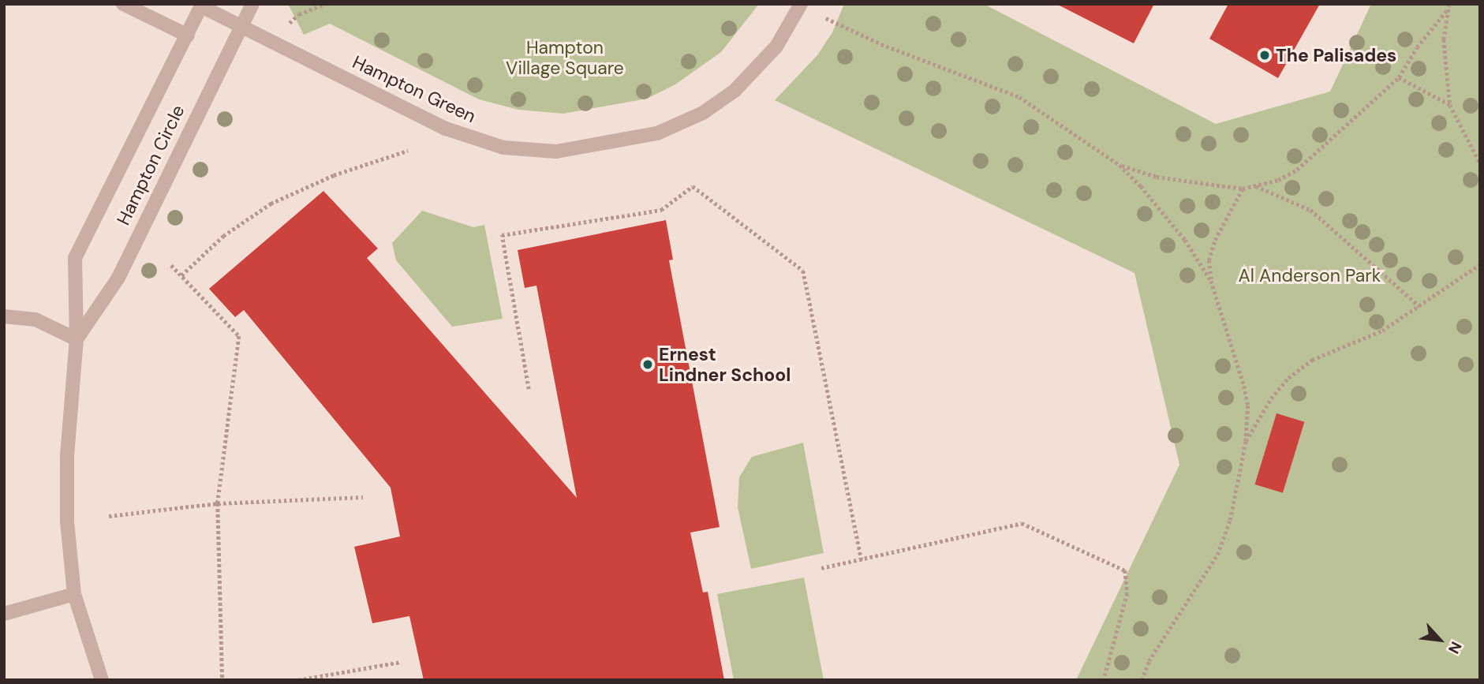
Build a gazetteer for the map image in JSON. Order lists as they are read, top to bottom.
{
  "streets": {
    "street": ["Hampton Green", "Hampton Circle"]
  },
  "crossings": [
    ["Hampton Green", "Hampton Circle"]
  ],
  "parks": ["Hampton Village Square", "Al Anderson Park"],
  "places": ["The Palisades", "Ernest Lindner School"],
  "north": "bottom right"
}
